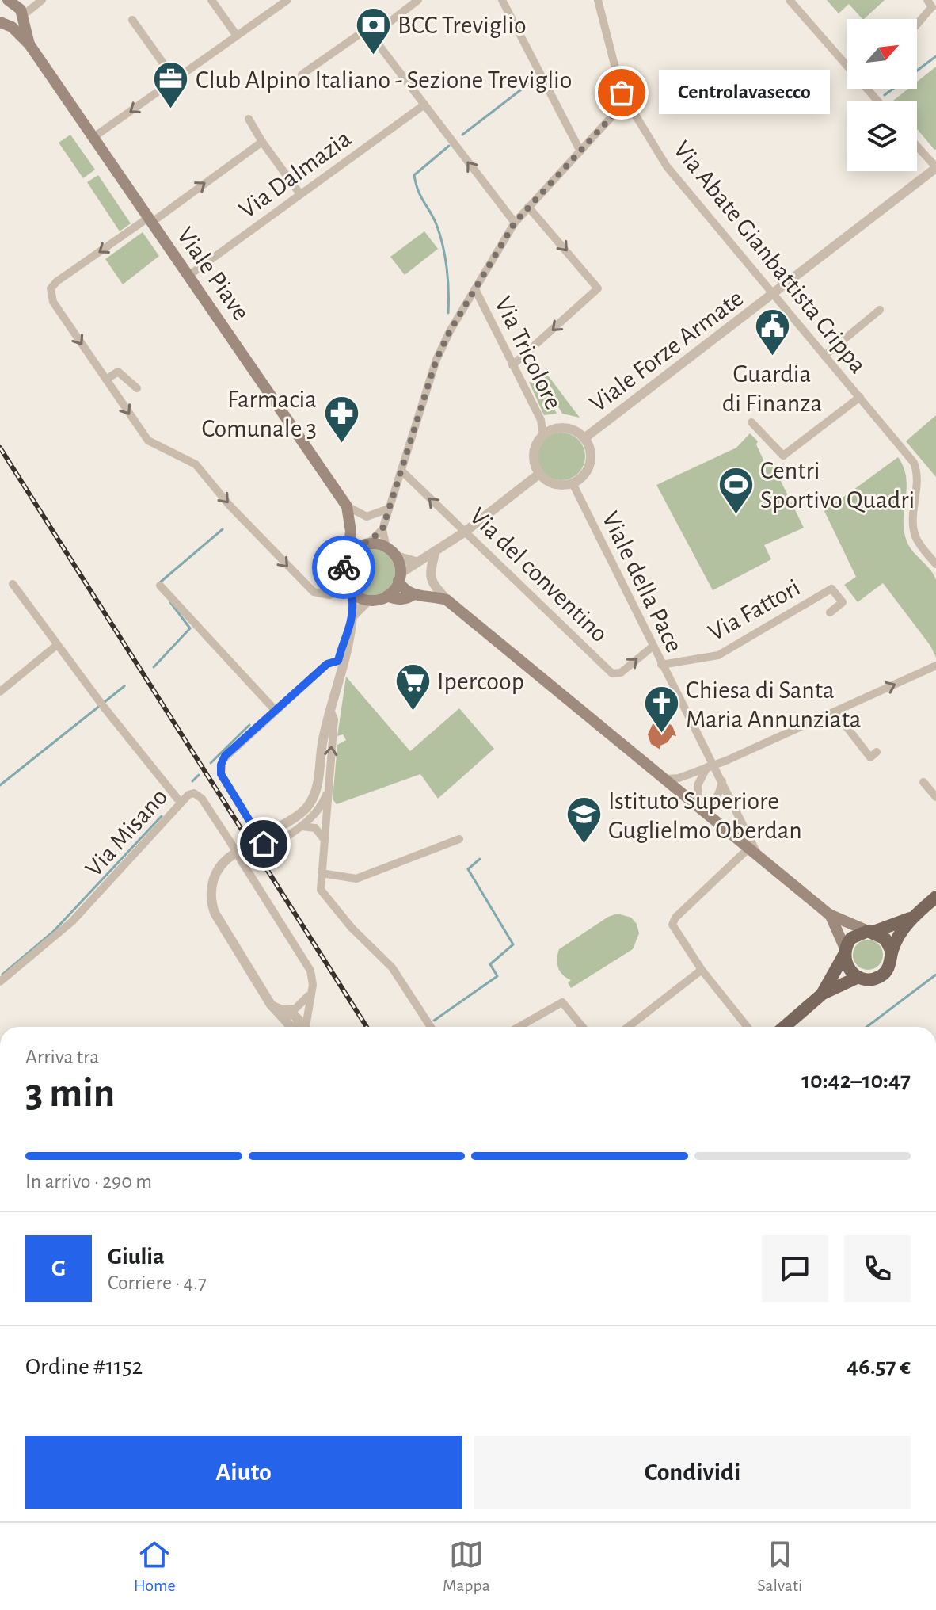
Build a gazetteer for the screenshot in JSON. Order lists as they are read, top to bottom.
{
  "streets": {
    "main road": ["Viale Piave"],
    "street": [
      "Via Dalmazia",
      "Via Abate Gianbattista Crippa",
      "Viale Forze Armate",
      "Via Tricolore",
      "Via del conventino",
      "Viale della Pace",
      "Via Fattori",
      "Via Misano"
    ]
  },
  "crossings": [
    ["Via Dalmazia", "Viale Piave"],
    ["Via Abate Gianbattista Crippa", "Viale Forze Armate"],
    ["Viale Forze Armate", "Via Tricolore"],
    ["Viale Forze Armate", "Viale della Pace"],
    ["Via Tricolore", "Viale della Pace"],
    ["Via del conventino", "Viale della Pace"],
    ["Viale della Pace", "Via Fattori"]
  ],
  "places": {
    "bank": ["BCC Treviglio"],
    "other": ["Centrolavasecco"],
    "office": ["Club Alpino Italiano - Sezione Treviglio"],
    "public building": ["Guardia di Finanza"],
    "pharmacy": ["Farmacia Comunale 3"],
    "sports": ["Centri Sportivo Quadri"],
    "supermarket": ["Ipercoop"],
    "church": ["Chiesa di Santa Maria Annunziata"],
    "school or university": ["Istituto Superiore Guglielmo Oberdan"]
  },
  "north": "top right",
  "page": {
    "bubble": "Centrolavasecco",
    "heading": ["3 min", "Arriva tra", "10:42–10:47"],
    "panel": [
      "Giulia",
      "Corriere · 4.7",
      "Ordine #1152",
      "46.57 €"
    ],
    "bar": "In arrivo · 290 m",
    "round": "G",
    "buttons": ["Aiuto", "Condividi"],
    "tabs": ["Home", "Mappa", "Salvati"]
  }
}
